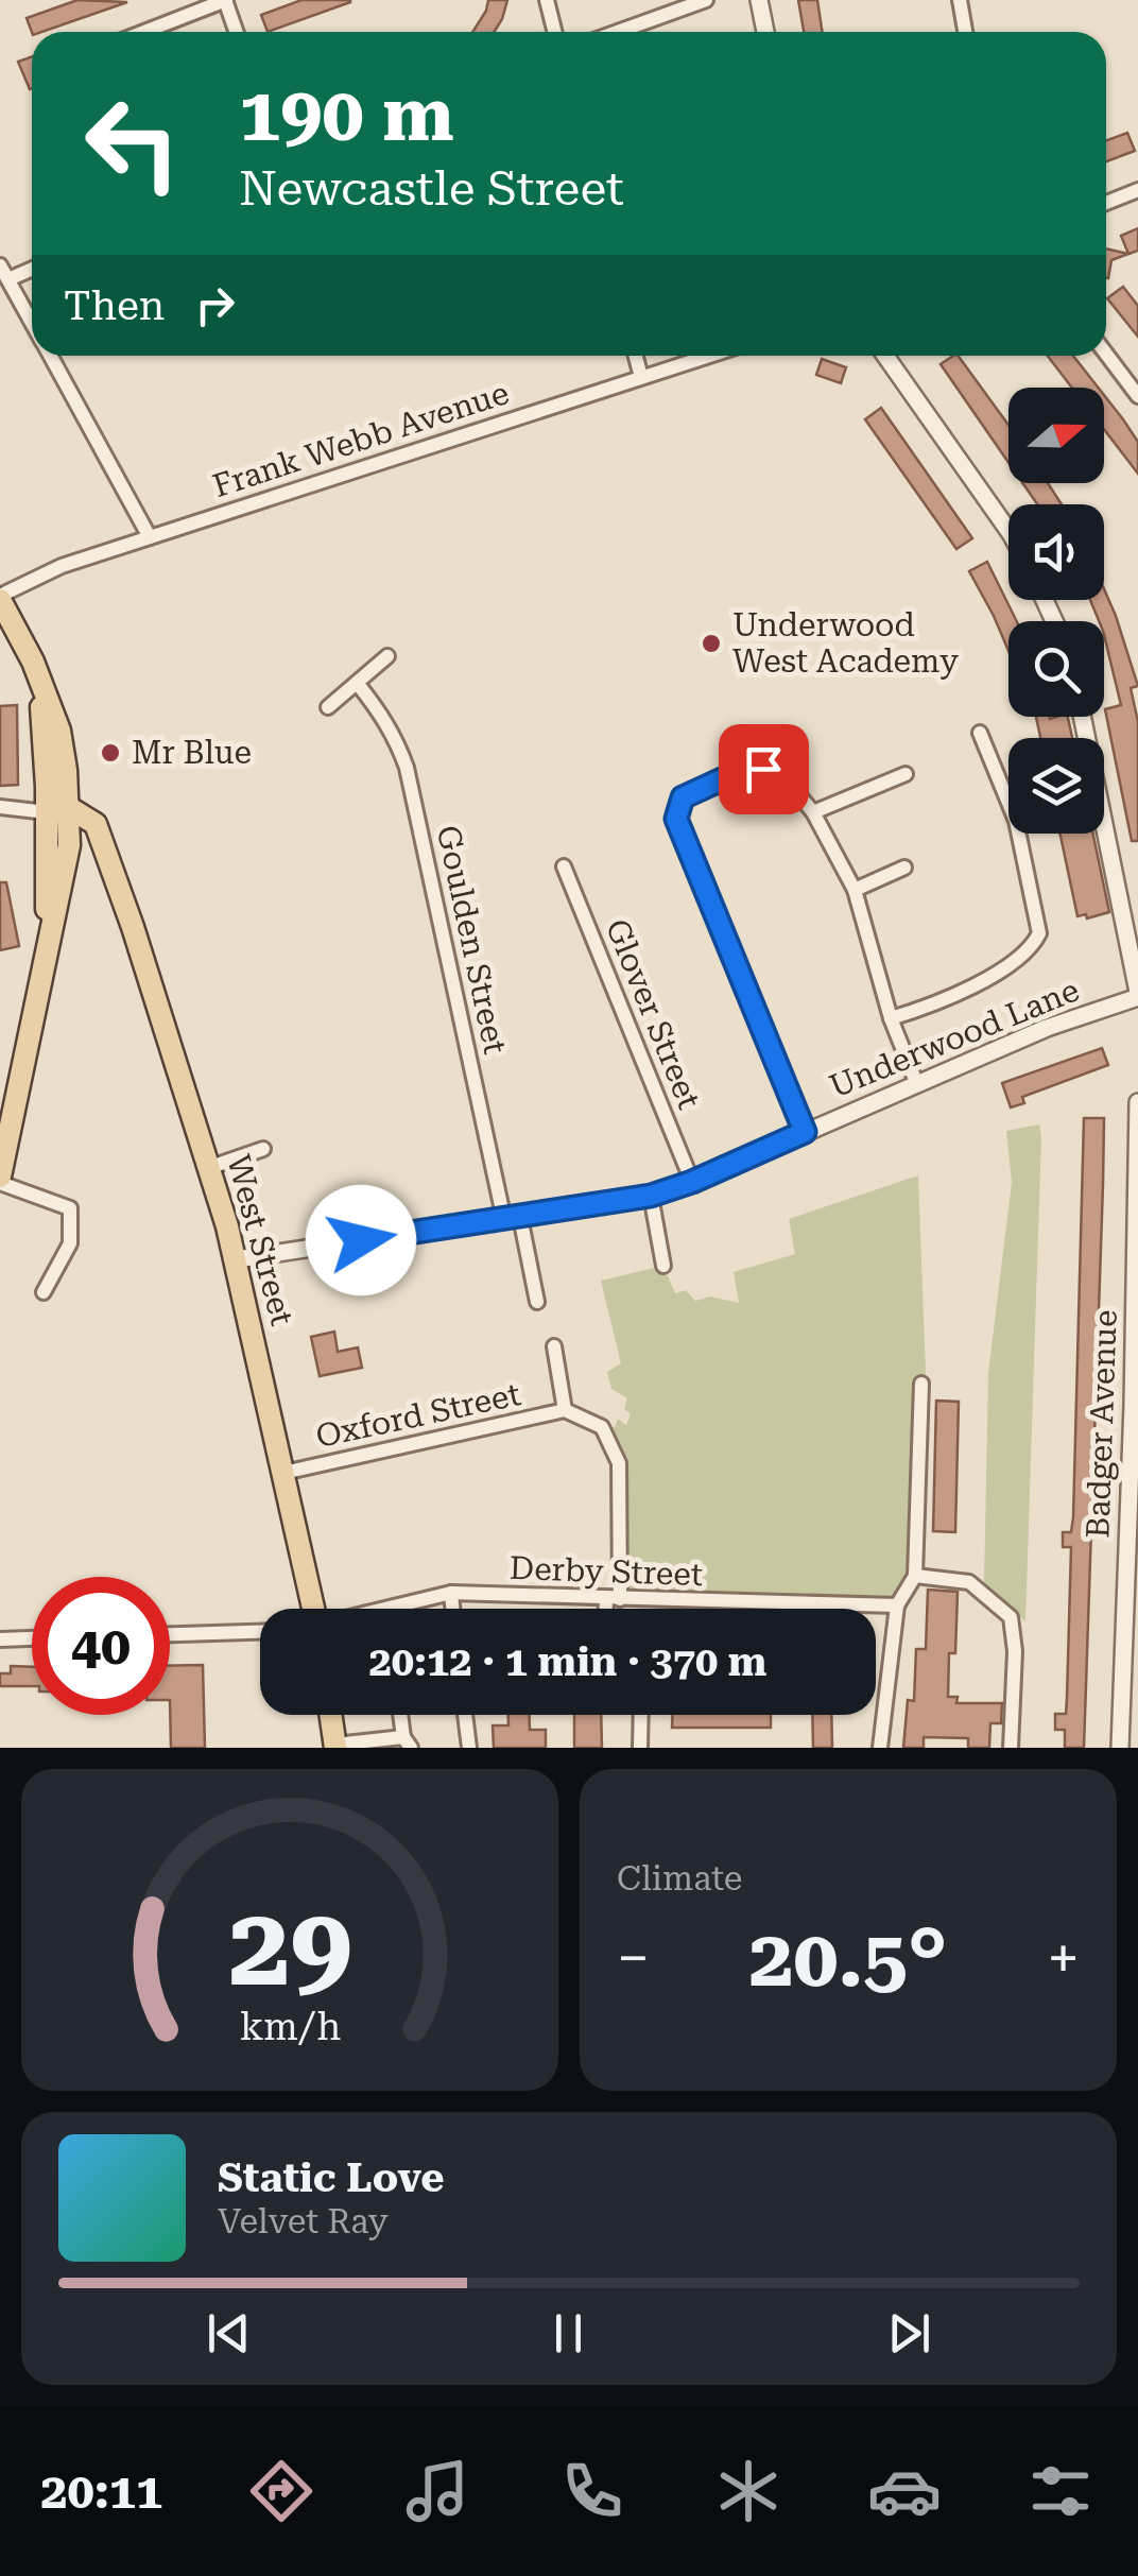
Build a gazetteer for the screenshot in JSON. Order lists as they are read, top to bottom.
{
  "streets": {
    "main road": ["West Street"],
    "street": [
      "Frank Webb Avenue",
      "Goulden Street",
      "Glover Street",
      "Underwood Lane",
      "Oxford Street",
      "Badger Avenue",
      "Derby Street"
    ]
  },
  "crossings": [
    ["Goulden Street", "Underwood Lane"],
    ["Glover Street", "Underwood Lane"],
    ["Underwood Lane", "West Street"],
    ["West Street", "Oxford Street"],
    ["Oxford Street", "Derby Street"]
  ],
  "places": ["Underwood West Academy", "Mr Blue"],
  "north": "right",
  "page": {
    "turn": ["190 m", "Newcastle Street"],
    "then": "Then",
    "limit": "40",
    "trip": "20:12 · 1 min · 370 m",
    "tile": "Climate",
    "heat": ["−", "20.5°", "+"],
    "song": ["Static Love", "Velvet Ray"],
    "tabs": "20:11",
    "gauge": ["29", "km/h"]
  }
}
